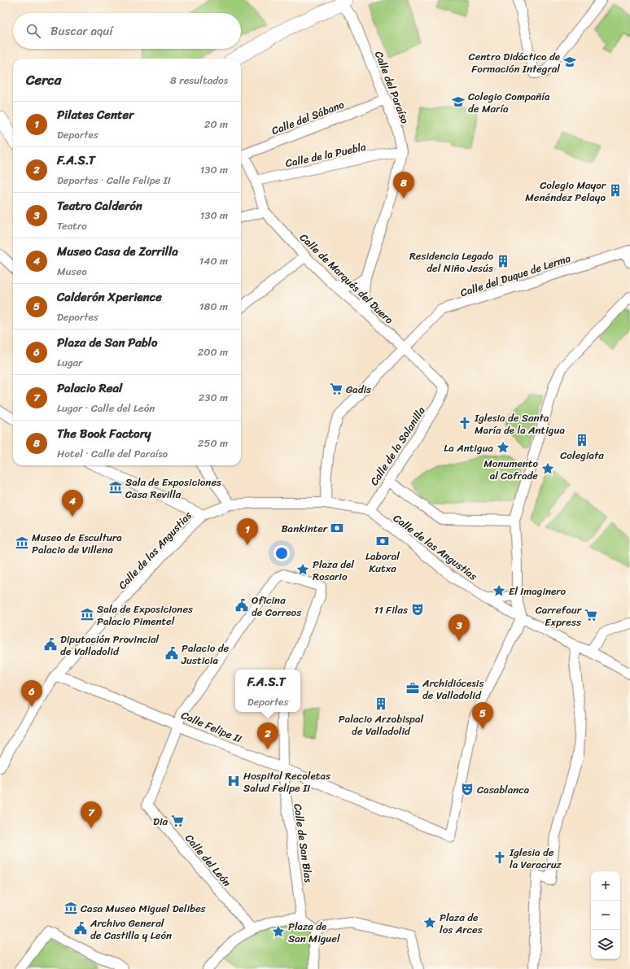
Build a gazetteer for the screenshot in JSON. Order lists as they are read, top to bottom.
{
  "streets": {
    "street": [
      "Calle del Paraíso",
      "Calle del Sábano",
      "Calle de la Puebla",
      "Calle del Duque de Lerma",
      "Calle de Marqués del Duero",
      "Calle de la Solanilla",
      "Calle de las Angustias",
      "Calle Felipe II",
      "Calle de San Blas",
      "Calle del León"
    ]
  },
  "crossings": [
    ["Calle del Paraíso", "Calle del Sábano"],
    ["Calle del Paraíso", "Calle de la Puebla"],
    ["Calle del Paraíso", "Calle de Marqués del Duero"],
    ["Calle del Sábano", "Calle de Marqués del Duero"],
    ["Calle de la Puebla", "Calle de Marqués del Duero"],
    ["Calle del Duque de Lerma", "Calle de Marqués del Duero"],
    ["Calle de Marqués del Duero", "Calle de la Solanilla"],
    ["Calle de la Solanilla", "Calle de las Angustias"],
    ["Calle de las Angustias", "Calle Felipe II"],
    ["Calle Felipe II", "Calle de San Blas"],
    ["Calle Felipe II", "Calle del León"]
  ],
  "places": {
    "school or university": ["Centro Didáctico de Formación Integral", "Colegio Compañía de María"],
    "building": [
      "Colegio Mayor Menéndez Pelayo",
      "Residencia Legado del Niño Jesús",
      "Colegiata",
      "Palacio Arzobispal de Valladolid"
    ],
    "supermarket": ["Gadis", "Carrefour Express", "Dia"],
    "church": ["Iglesia de Santa María de la Antigua", "Iglesia de la Veracruz"],
    "place": [
      "La Antigua",
      "Monumento al Cofrade",
      "Plaza del Rosario",
      "El Imaginero",
      "Plaza de los Arces",
      "Plaza de San Miguel"
    ],
    "museum": [
      "Sala de Exposiciones Casa Revilla",
      "Museo de Escultura Palacio de Villena",
      "Sala de Exposiciones Palacio Pimentel",
      "Casa Museo Miguel Delibes"
    ],
    "bank": ["Bankinter", "Laboral Kutxa"],
    "public building": [
      "Oficina de Correos",
      "Diputación Provincial de Valladolid",
      "Palacio de Justicia",
      "Archivo General de Castilla y León"
    ],
    "theatre": ["11 Filas", "Casablanca"],
    "office": ["Archidiócesis de Valladolid"],
    "hospital": ["Hospital Recoletas Salud Felipe II"]
  },
  "page": {
    "search": "Buscar aquí",
    "heading": ["Cerca", "8 resultados"],
    "list": [
      {
        "mark": "1",
        "name": "Pilates Center",
        "note": "Deportes",
        "value": "20 m"
      },
      {
        "mark": "2",
        "name": "F.A.S.T",
        "note": "Deportes · Calle Felipe II",
        "value": "130 m"
      },
      {
        "mark": "3",
        "name": "Teatro Calderón",
        "note": "Teatro",
        "value": "130 m"
      },
      {
        "mark": "4",
        "name": "Museo Casa de Zorrilla",
        "note": "Museo",
        "value": "140 m"
      },
      {
        "mark": "5",
        "name": "Calderón Xperience",
        "note": "Deportes",
        "value": "180 m"
      },
      {
        "mark": "6",
        "name": "Plaza de San Pablo",
        "note": "Lugar",
        "value": "200 m"
      },
      {
        "mark": "7",
        "name": "Palacio Real",
        "note": "Lugar · Calle del León",
        "value": "230 m"
      },
      {
        "mark": "8",
        "name": "The Book Factory",
        "note": "Hotel · Calle del Paraíso",
        "value": "250 m"
      }
    ],
    "pins": [
      "8",
      "4",
      "1",
      "3",
      "6",
      "5",
      "2",
      "7"
    ],
    "popup": ["F.A.S.T", "Deportes"],
    "map_buttons": ["+", "−"]
  }
}
